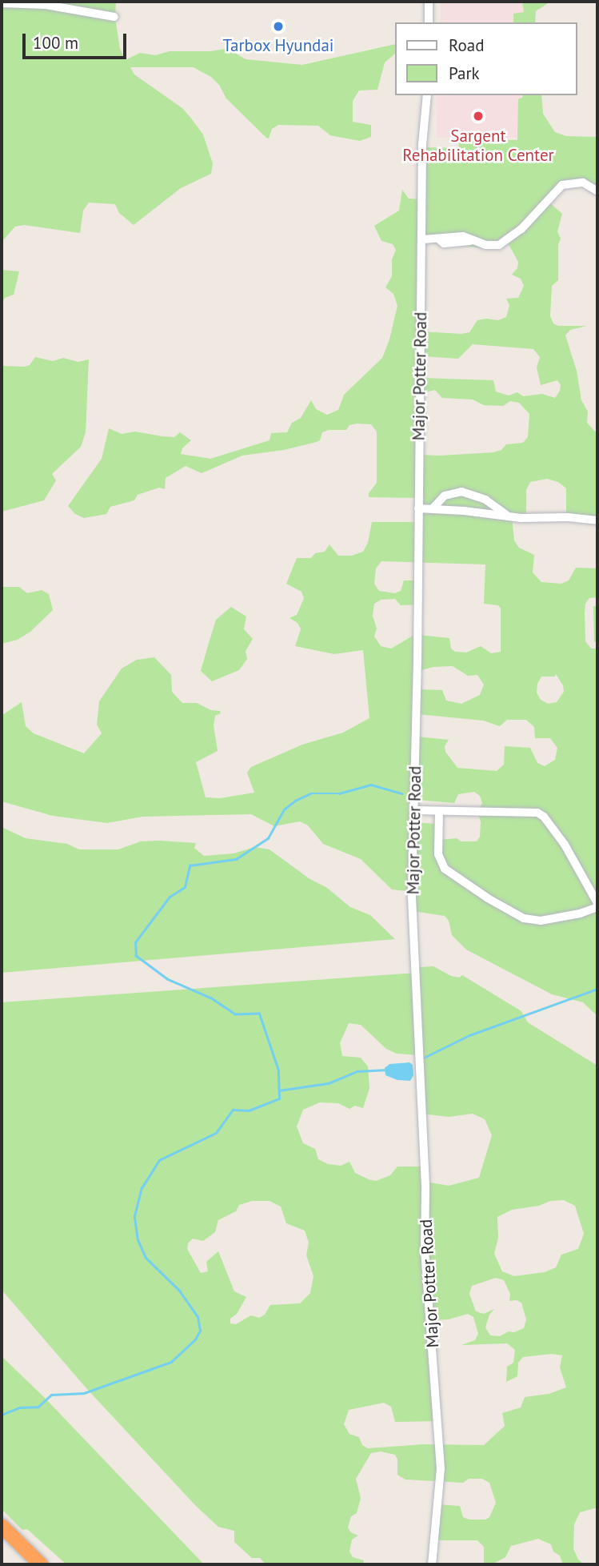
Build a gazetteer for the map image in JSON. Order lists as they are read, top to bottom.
{
  "streets": {
    "street": ["Major Potter Road"]
  },
  "places": ["Tarbox Hyundai", "Sargent Rehabilitation Center"],
  "legend": ["Road", "Park"],
  "scale_bar": "100 m"
}
